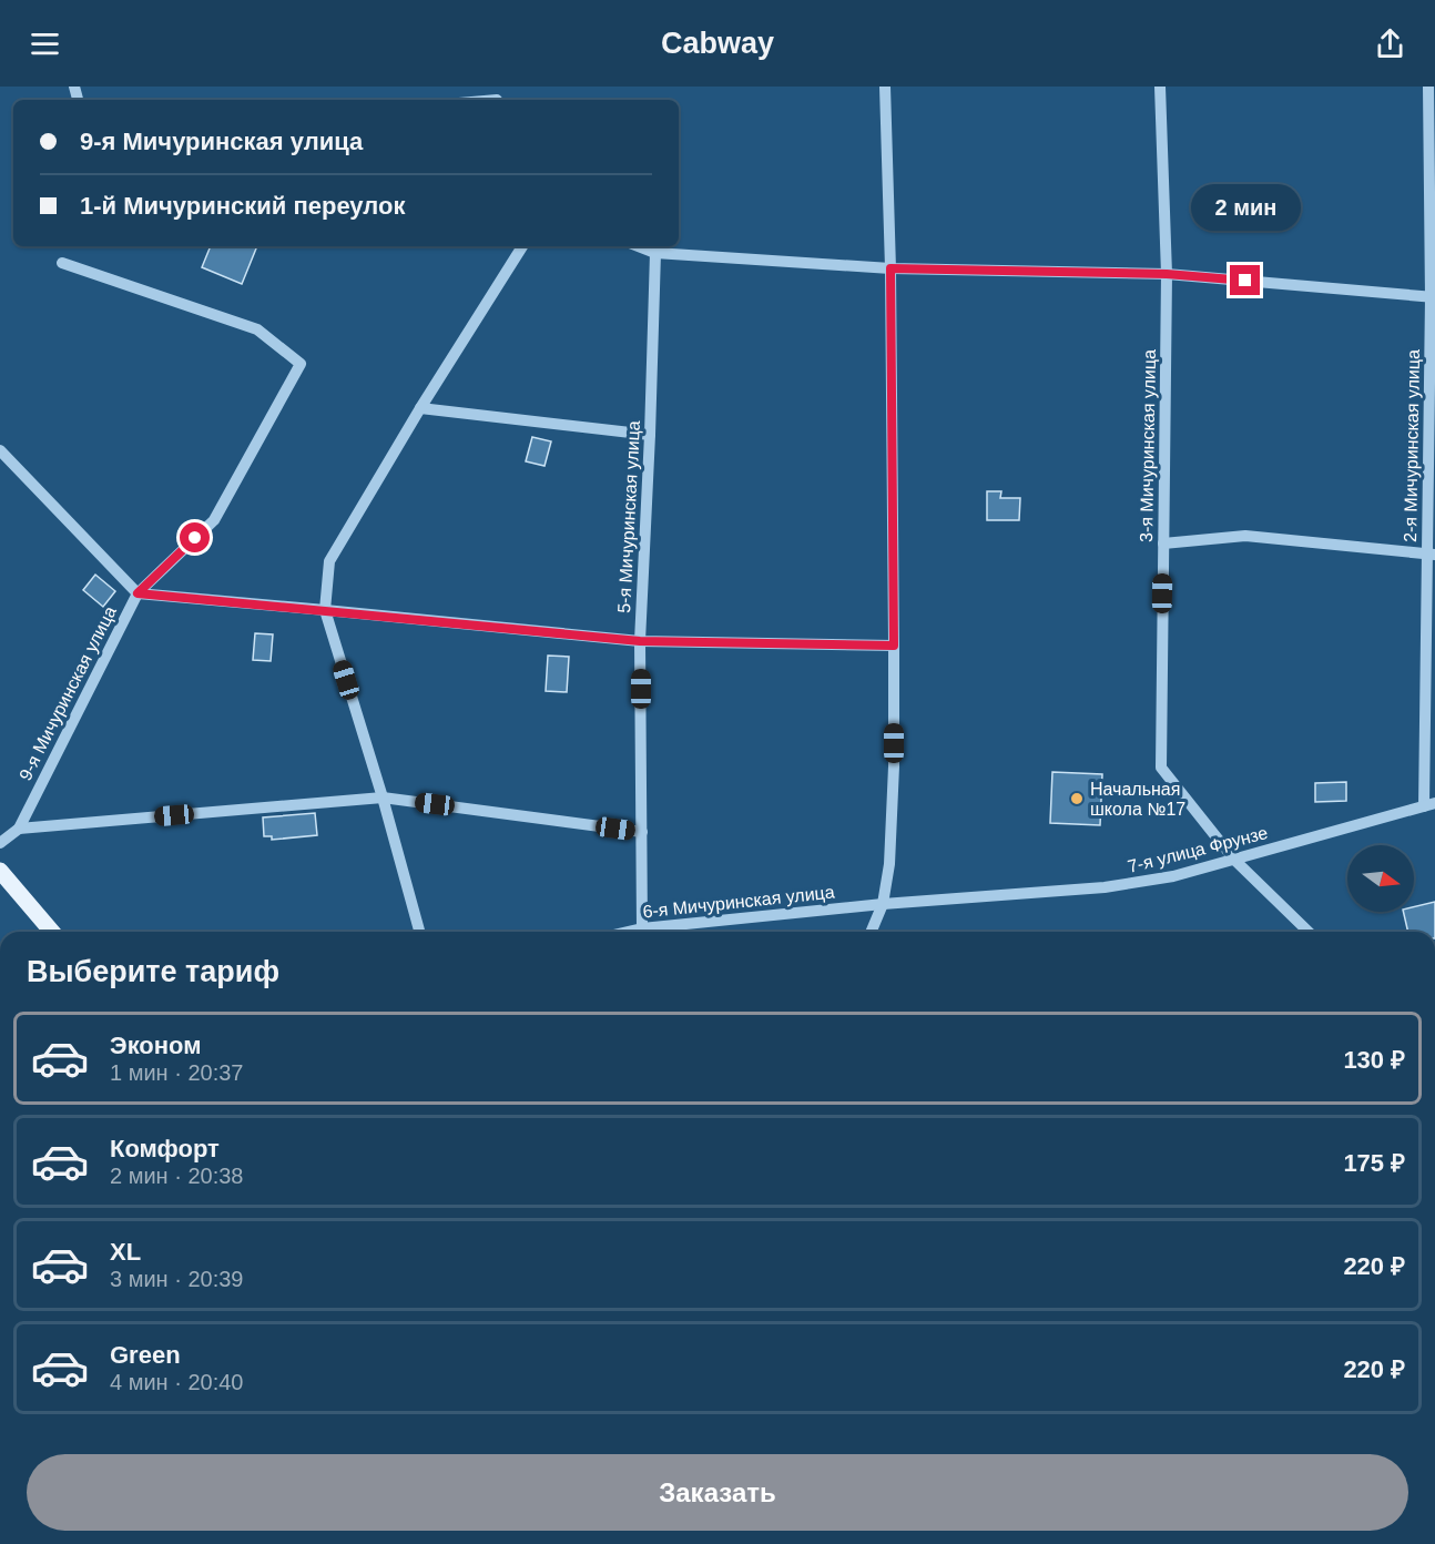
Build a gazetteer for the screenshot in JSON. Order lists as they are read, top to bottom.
{
  "streets": {
    "street": [
      "3-я Мичуринская улица",
      "2-я Мичуринская улица",
      "5-я Мичуринская улица",
      "9-я Мичуринская улица",
      "7-я улица Фрунзе",
      "6-я Мичуринская улица"
    ]
  },
  "crossings": [
    ["3-я Мичуринская улица", "7-я улица Фрунзе"],
    ["2-я Мичуринская улица", "7-я улица Фрунзе"],
    ["5-я Мичуринская улица", "6-я Мичуринская улица"],
    ["7-я улица Фрунзе", "6-я Мичуринская улица"]
  ],
  "places": ["Начальная школа №17"],
  "north": "right",
  "page": {
    "header": "Cabway",
    "banner": ["9-я Мичуринская улица", "1-й Мичуринский переулок"],
    "bubble": "2 мин",
    "heading": "Выберите тариф",
    "list": [
      {
        "name": "Эконом",
        "note": "1 мин · 20:37",
        "value": "130 ₽"
      },
      {
        "name": "Комфорт",
        "note": "2 мин · 20:38",
        "value": "175 ₽"
      },
      {
        "name": "XL",
        "note": "3 мин · 20:39",
        "value": "220 ₽"
      },
      {
        "name": "Green",
        "note": "4 мин · 20:40",
        "value": "220 ₽"
      }
    ],
    "buttons": "Заказать"
  }
}
